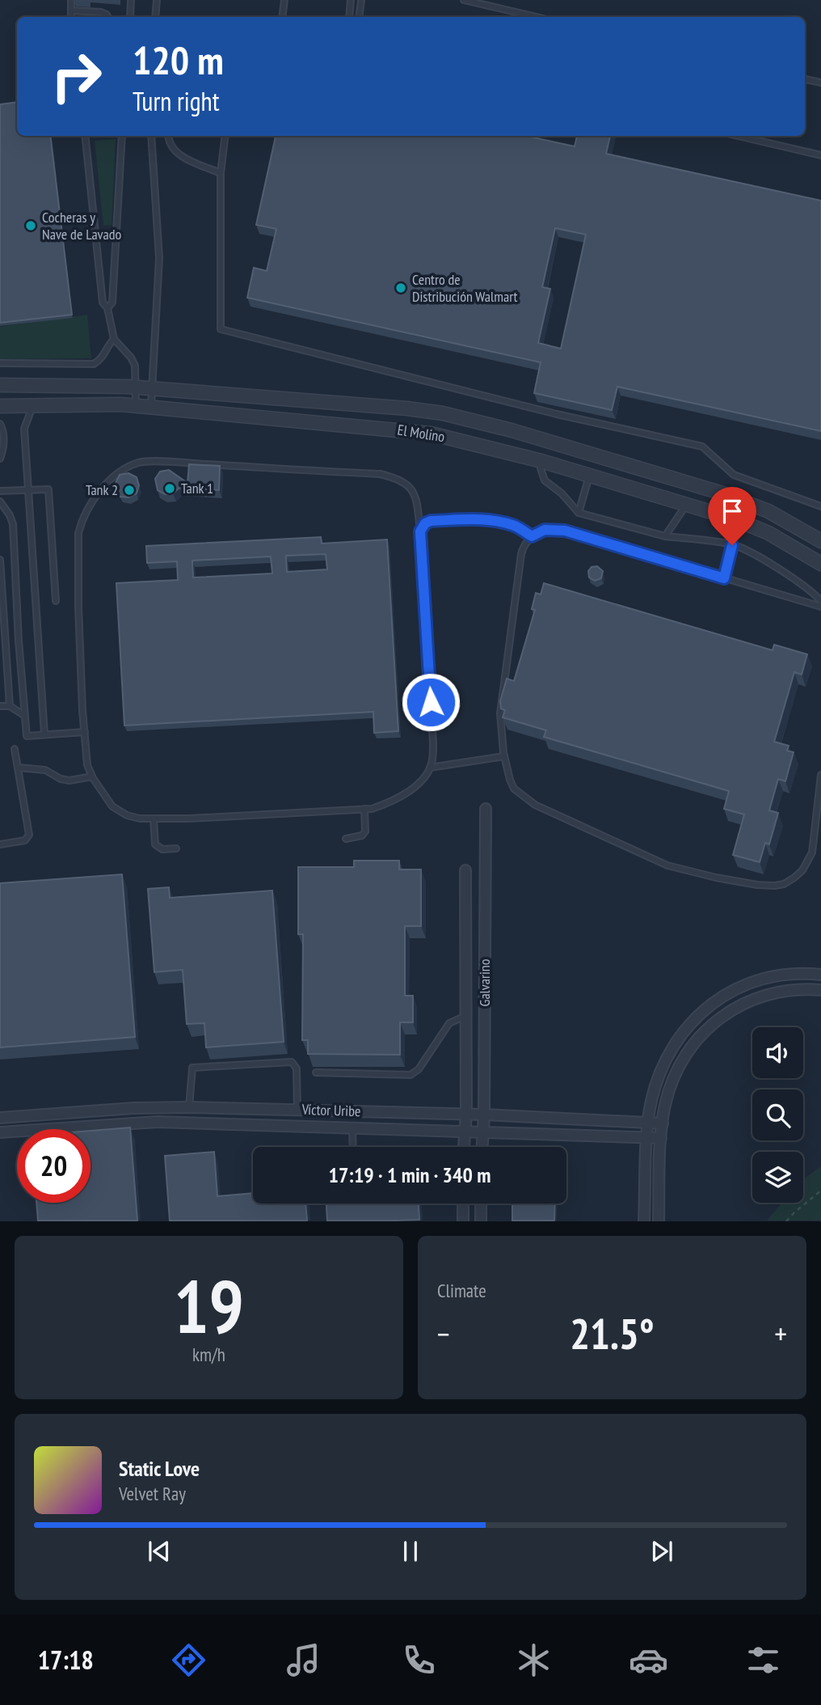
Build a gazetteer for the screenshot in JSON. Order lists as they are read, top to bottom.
{
  "streets": {
    "street": ["El Molino", "Galvarino", "Víctor Uribe"]
  },
  "crossings": [
    ["Galvarino", "Víctor Uribe"]
  ],
  "places": [
    "Cocheras y Nave de Lavado",
    "Centro de Distribución Walmart",
    "Tank 1",
    "Tank 2"
  ],
  "page": {
    "turn": ["120 m", "Turn right"],
    "limit": "20",
    "trip": "17:19 · 1 min · 340 m",
    "tile": [
      ["19", "km/h"],
      "Climate"
    ],
    "heat": ["−", "21.5°", "+"],
    "song": ["Static Love", "Velvet Ray"],
    "tabs": "17:18"
  }
}
